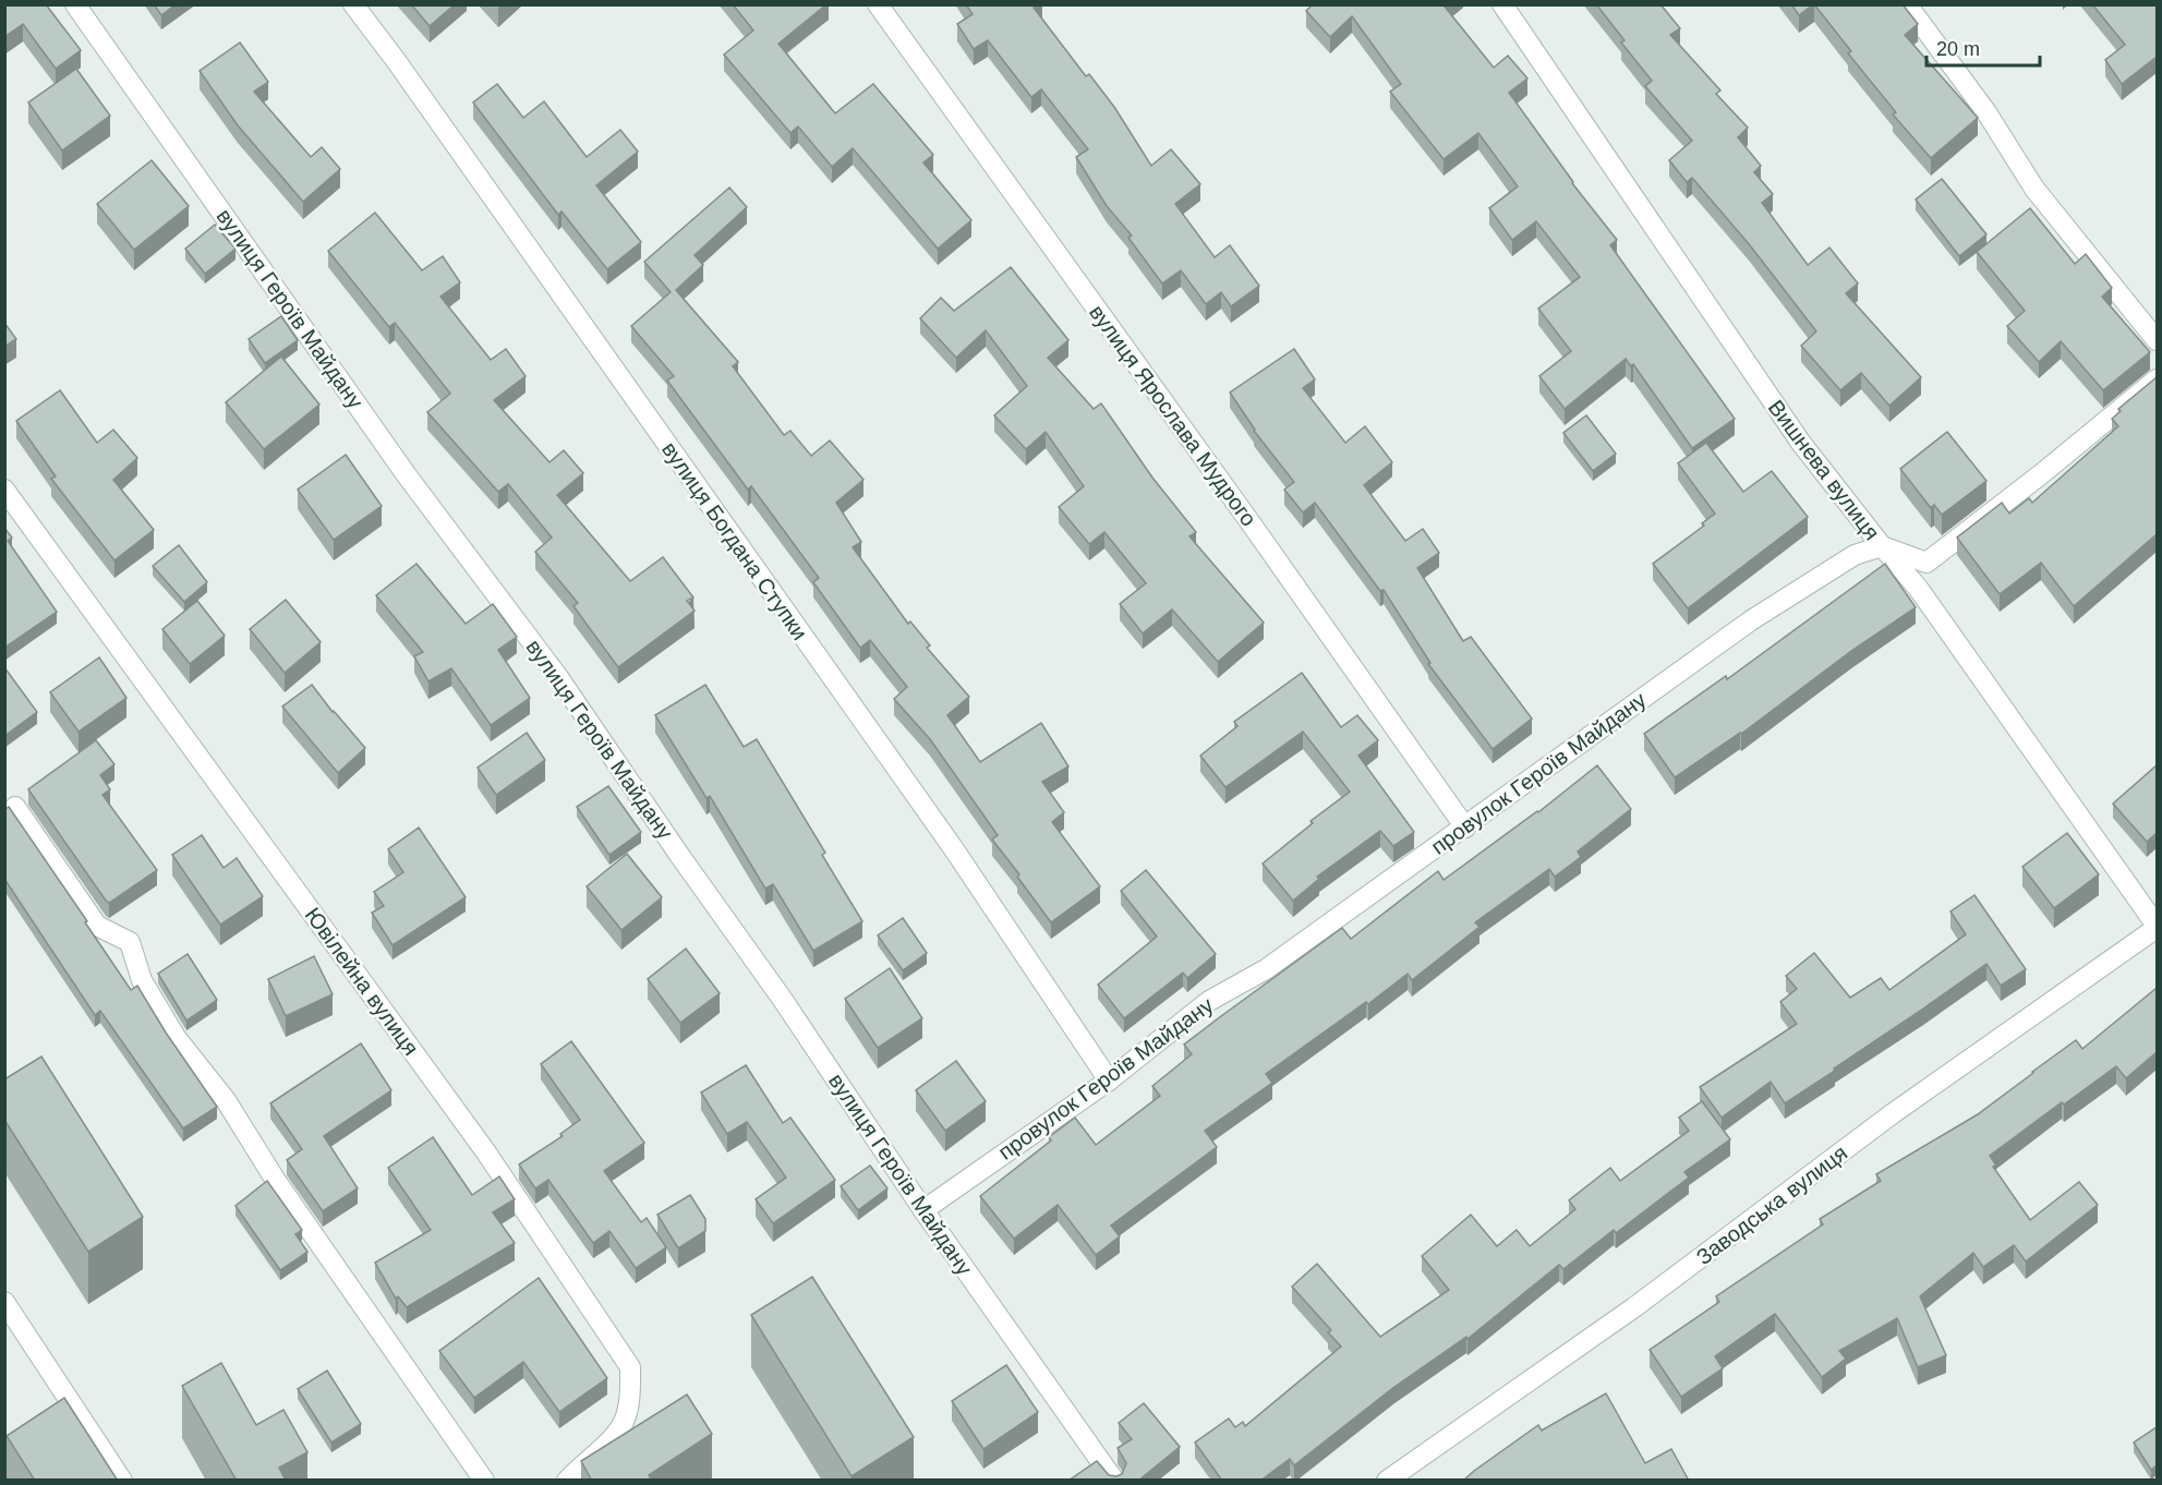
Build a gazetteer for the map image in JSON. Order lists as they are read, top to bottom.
{
  "streets": {
    "street": [
      "вулиця Героїв Майдану",
      "вулиця Ярослава Мудрого",
      "Вишнева вулиця",
      "вулиця Богдана Ступки",
      "провулок Героїв Майдану",
      "Ювілейна вулиця",
      "Заводська вулиця"
    ]
  },
  "crossings": [
    ["вулиця Героїв Майдану", "провулок Героїв Майдану"],
    ["вулиця Ярослава Мудрого", "провулок Героїв Майдану"],
    ["Вишнева вулиця", "провулок Героїв Майдану"],
    ["Вишнева вулиця", "Заводська вулиця"],
    ["вулиця Богдана Ступки", "провулок Героїв Майдану"]
  ],
  "scale_bar": "20 m"
}
